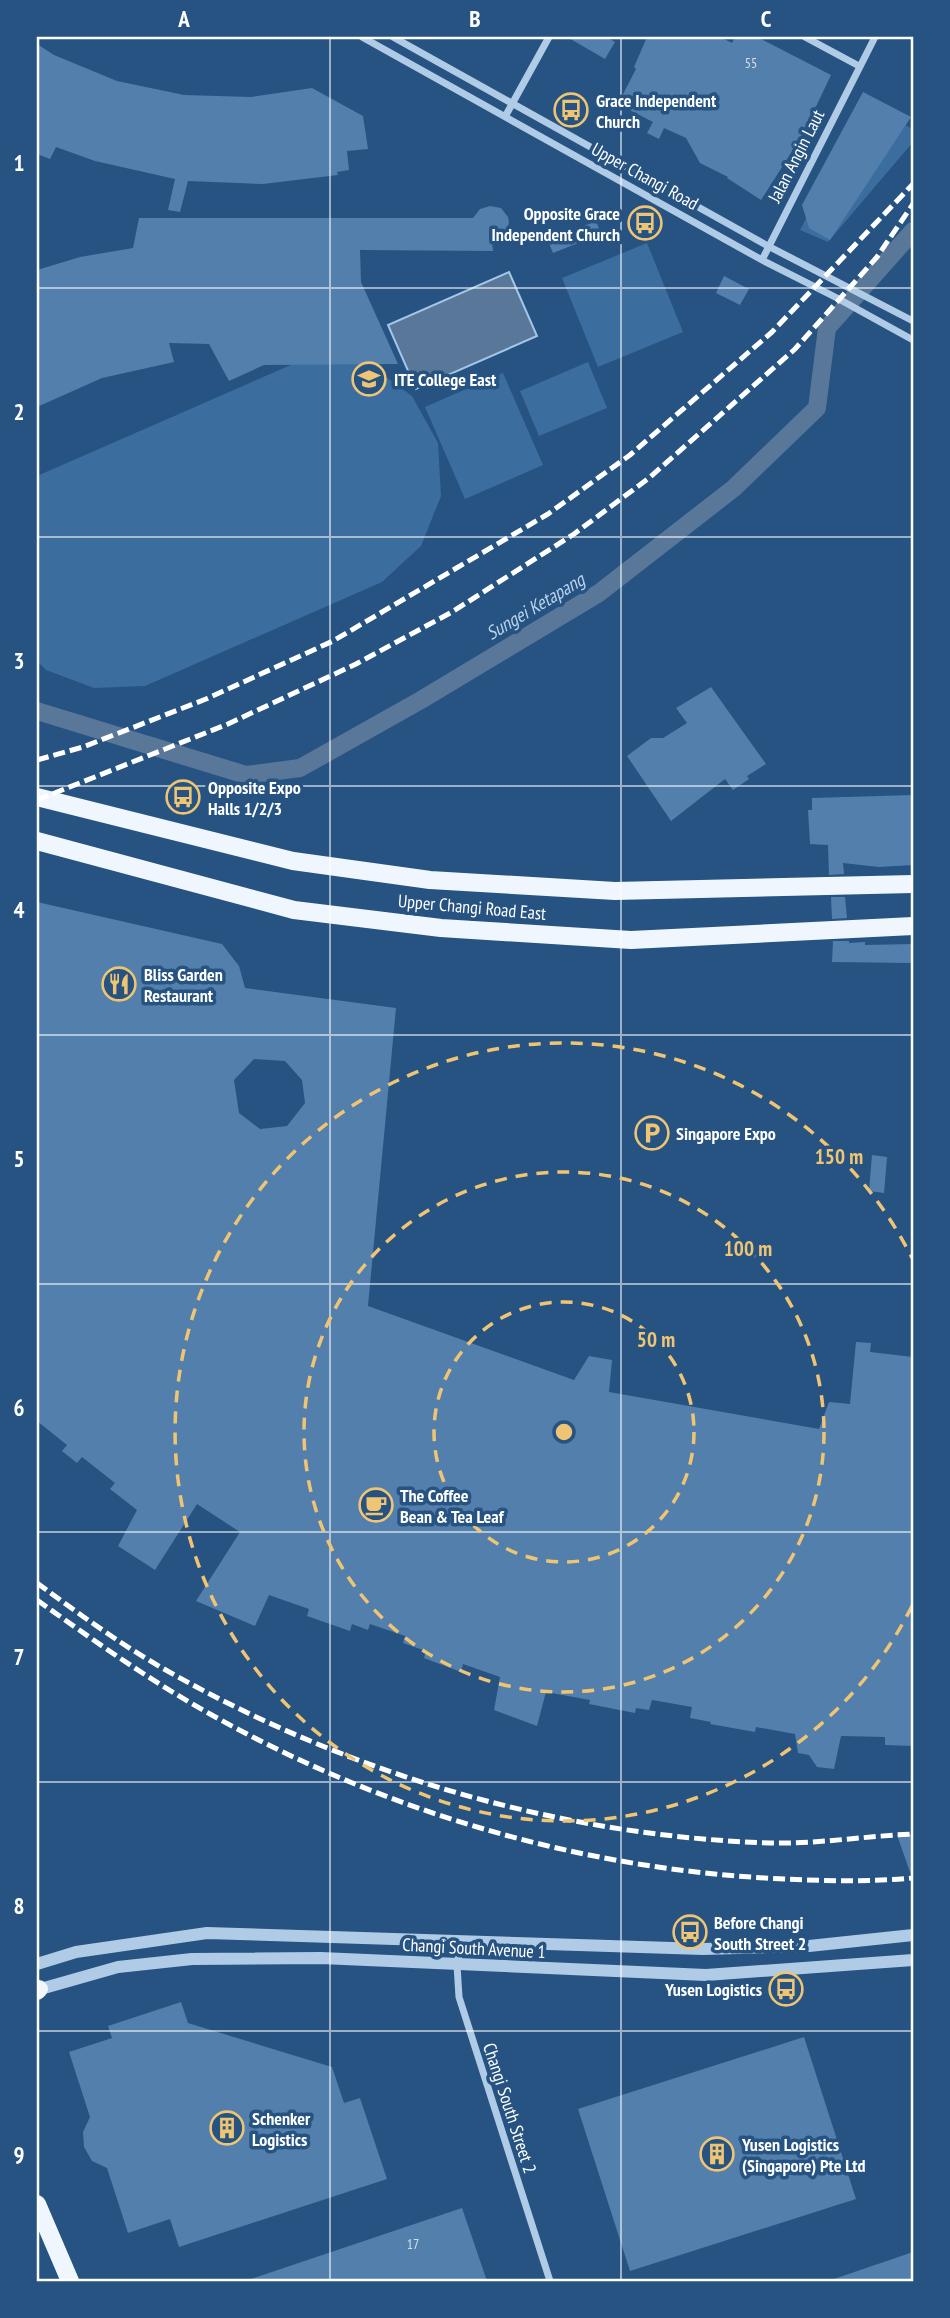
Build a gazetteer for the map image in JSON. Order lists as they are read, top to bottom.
{
  "streets": {
    "main road": ["Upper Changi Road East"],
    "street": [
      "Jalan Angin Laut",
      "Upper Changi Road",
      "Changi South Avenue 1",
      "Changi South Street 2"
    ]
  },
  "crossings": [
    ["Jalan Angin Laut", "Upper Changi Road"],
    ["Changi South Avenue 1", "Changi South Street 2"]
  ],
  "water": ["Sungei Ketapang"],
  "places": {
    "bus stop": [
      "Grace Independent Church",
      "Opposite Grace Independent Church",
      "Opposite Expo Halls 1/2/3",
      "Before Changi South Street 2",
      "Yusen Logistics"
    ],
    "school or university": ["ITE College East"],
    "restaurant": ["Bliss Garden Restaurant"],
    "parking": ["Singapore Expo"],
    "cafe": ["The Coffee Bean & Tea Leaf"],
    "building": ["Schenker Logistics", "Yusen Logistics (Singapore) Pte Ltd"]
  },
  "house_numbers": ["55", "17"],
  "grid": {
    "columns": ["A", "B", "C"],
    "rows": [
      "1",
      "2",
      "3",
      "4",
      "5",
      "6",
      "7",
      "8",
      "9"
    ]
  },
  "rings": ["150 m", "100 m", "50 m"]
}
